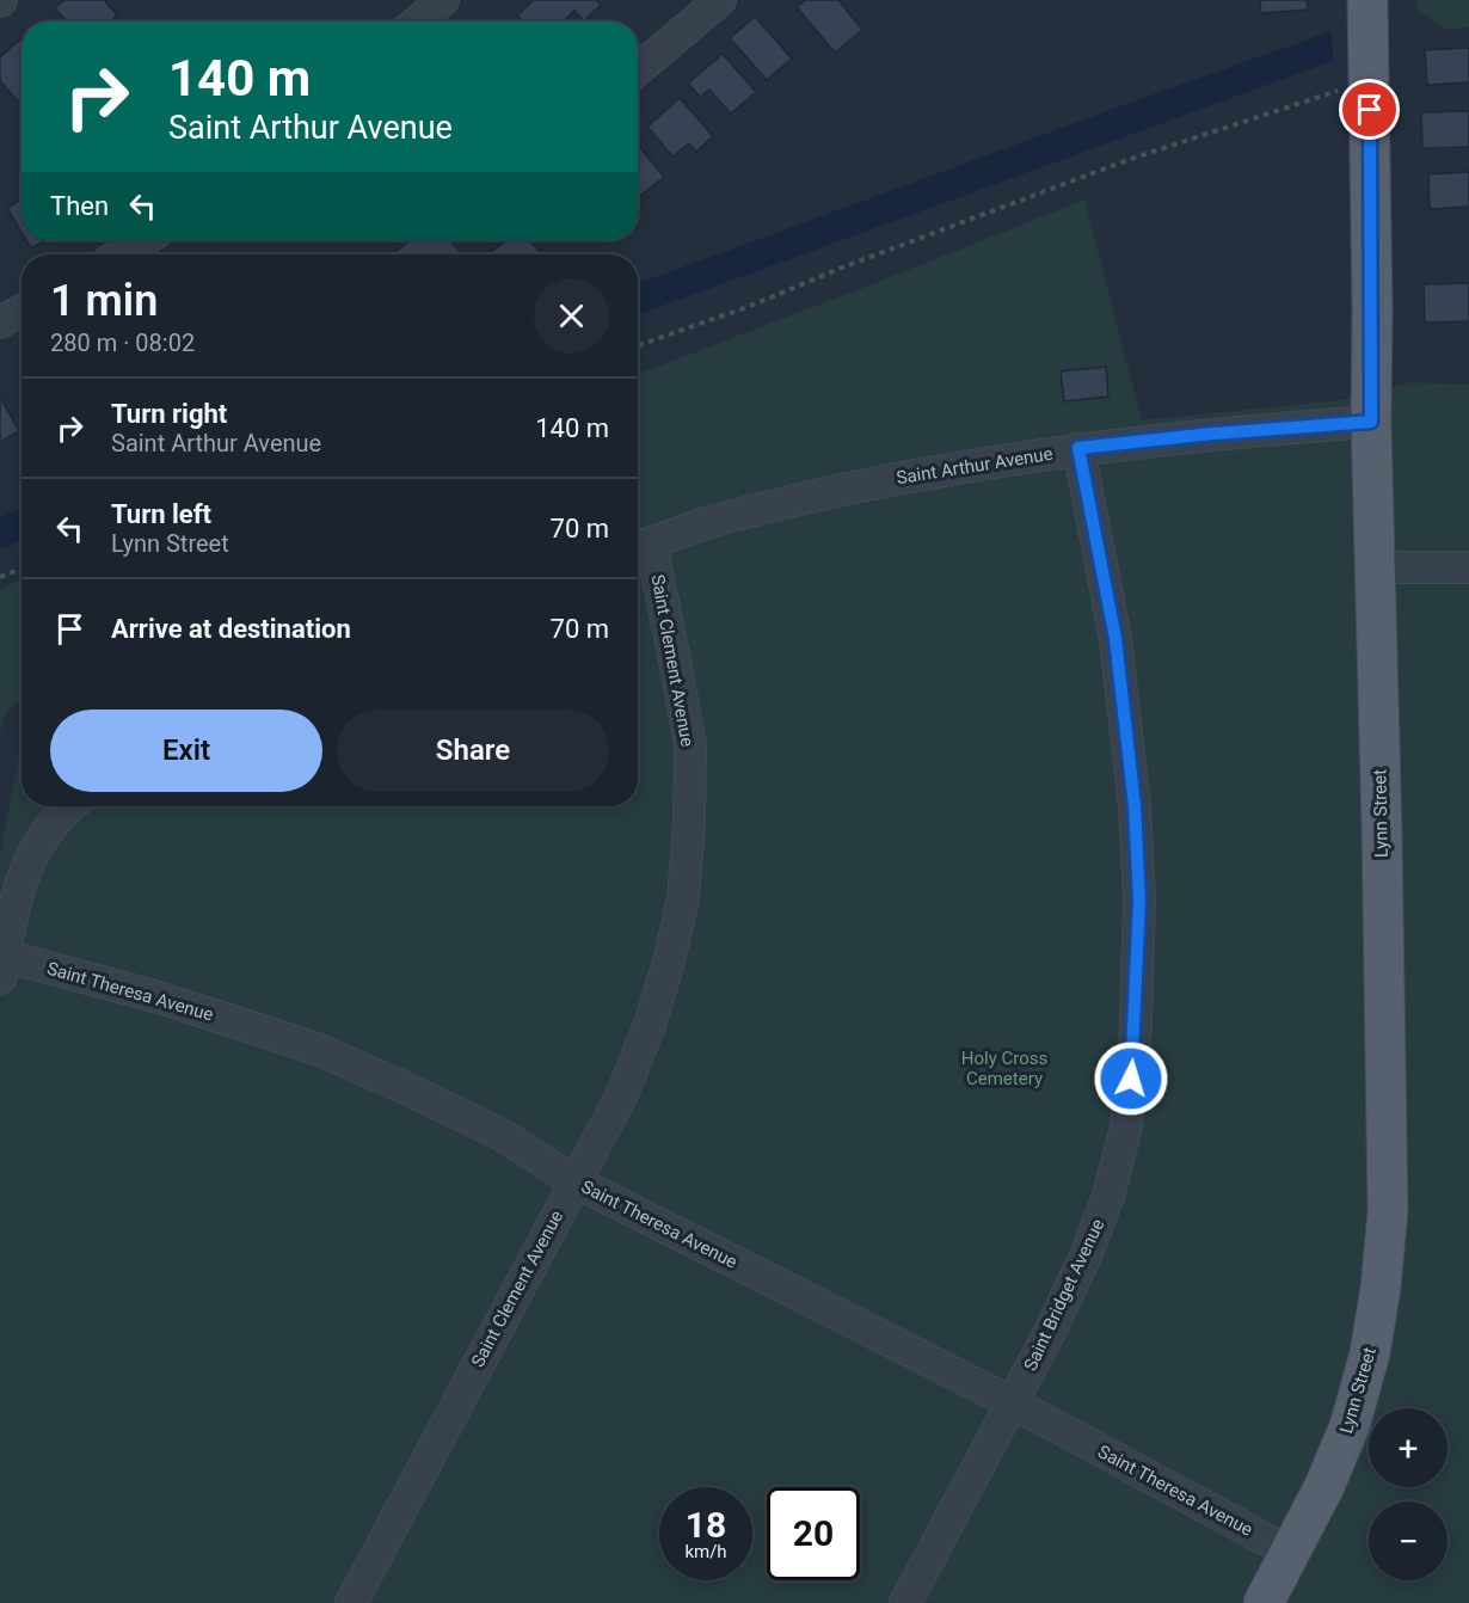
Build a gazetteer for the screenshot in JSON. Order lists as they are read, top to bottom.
{
  "streets": {
    "main road": ["Lynn Street"],
    "street": [
      "Saint Arthur Avenue",
      "Saint Clement Avenue",
      "Saint Theresa Avenue",
      "Saint Bridget Avenue"
    ]
  },
  "crossings": [
    ["Saint Arthur Avenue", "Saint Clement Avenue"],
    ["Saint Arthur Avenue", "Lynn Street"],
    ["Saint Arthur Avenue", "Saint Bridget Avenue"],
    ["Saint Clement Avenue", "Saint Theresa Avenue"],
    ["Lynn Street", "Saint Theresa Avenue"],
    ["Saint Theresa Avenue", "Saint Bridget Avenue"]
  ],
  "parks": ["Holy Cross Cemetery"],
  "page": {
    "turn": ["140 m", "Saint Arthur Avenue"],
    "then": "Then",
    "heading": ["1 min", "280 m · 08:02"],
    "list": [
      {
        "name": "Turn right",
        "note": "Saint Arthur Avenue",
        "value": "140 m"
      },
      {
        "name": "Turn left",
        "note": "Lynn Street",
        "value": "70 m"
      },
      {
        "name": "Arrive at destination",
        "value": "70 m"
      }
    ],
    "buttons": ["Exit", "Share"],
    "map_buttons": ["+", "−"],
    "speed": "18 km/h",
    "limit": "20"
  }
}
